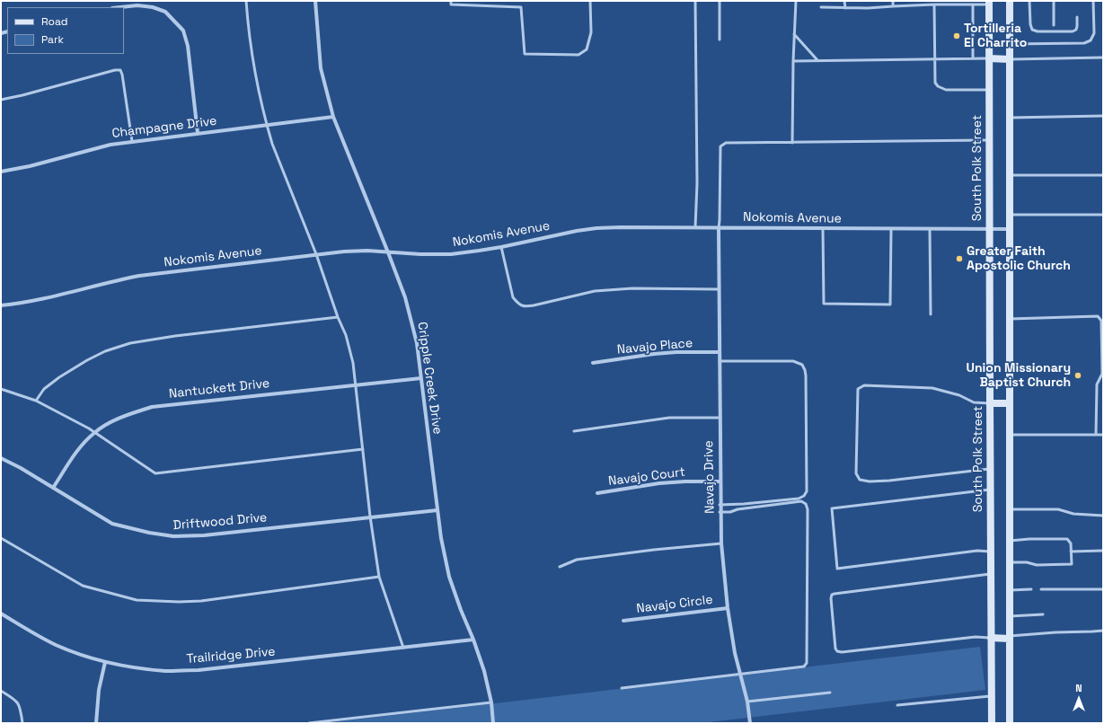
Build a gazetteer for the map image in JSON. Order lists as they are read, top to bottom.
{
  "streets": {
    "main road": ["South Polk Street"],
    "street": [
      "Champagne Drive",
      "Nokomis Avenue",
      "Navajo Place",
      "Cripple Creek Drive",
      "Nantuckett Drive",
      "Navajo Court",
      "Navajo Drive",
      "Driftwood Drive",
      "Navajo Circle",
      "Trailridge Drive"
    ]
  },
  "crossings": [
    ["Champagne Drive", "Cripple Creek Drive"],
    ["South Polk Street", "Nokomis Avenue"],
    ["Nokomis Avenue", "Cripple Creek Drive"],
    ["Nokomis Avenue", "Navajo Drive"],
    ["Navajo Place", "Navajo Drive"],
    ["Cripple Creek Drive", "Nantuckett Drive"],
    ["Cripple Creek Drive", "Driftwood Drive"],
    ["Cripple Creek Drive", "Trailridge Drive"],
    ["Nantuckett Drive", "Driftwood Drive"],
    ["Navajo Court", "Navajo Drive"],
    ["Navajo Drive", "Navajo Circle"]
  ],
  "places": ["Tortilleria El Charrito", "Greater Faith Apostolic Church", "Union Missionary Baptist Church"],
  "legend": ["Road", "Park"],
  "north": "top"
}
